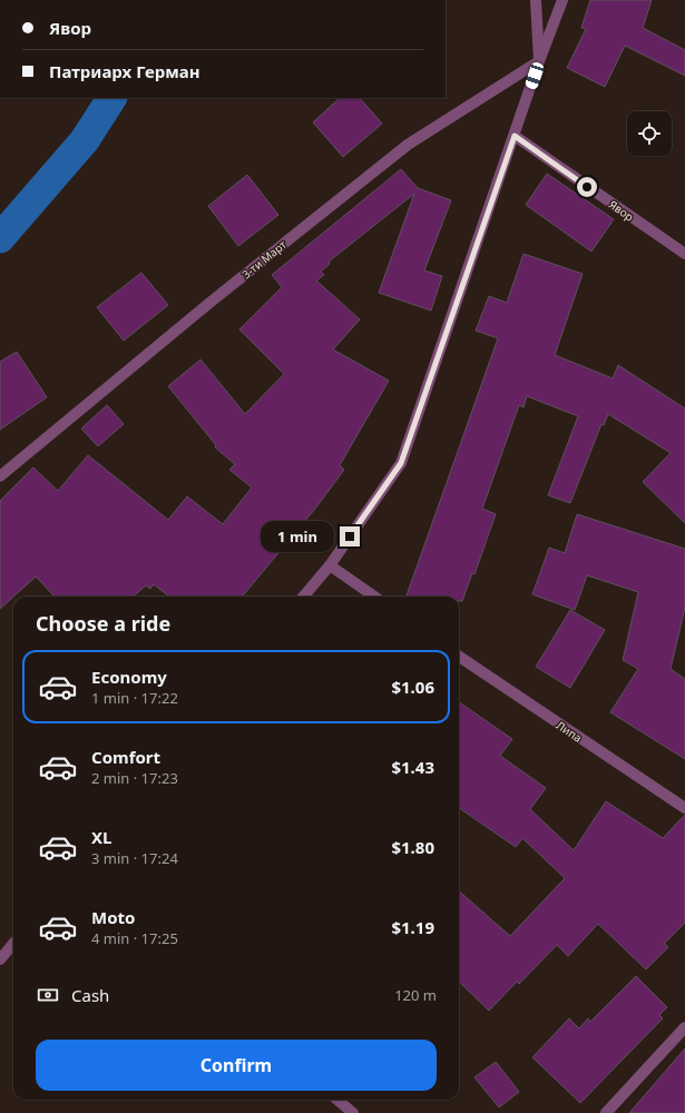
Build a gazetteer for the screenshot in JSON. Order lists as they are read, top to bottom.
{
  "streets": {
    "street": ["Явор", "3-ти Март", "Липа"]
  },
  "page": {
    "banner": ["Явор", "Патриарх Герман"],
    "bubble": "1 min",
    "heading": "Choose a ride",
    "list": [
      {
        "name": "Economy",
        "note": "1 min · 17:22",
        "value": "$1.06"
      },
      {
        "name": "Comfort",
        "note": "2 min · 17:23",
        "value": "$1.43"
      },
      {
        "name": "XL",
        "note": "3 min · 17:24",
        "value": "$1.80"
      },
      {
        "name": "Moto",
        "note": "4 min · 17:25",
        "value": "$1.19"
      }
    ],
    "pay": ["Cash", "120 m"],
    "buttons": "Confirm"
  }
}
